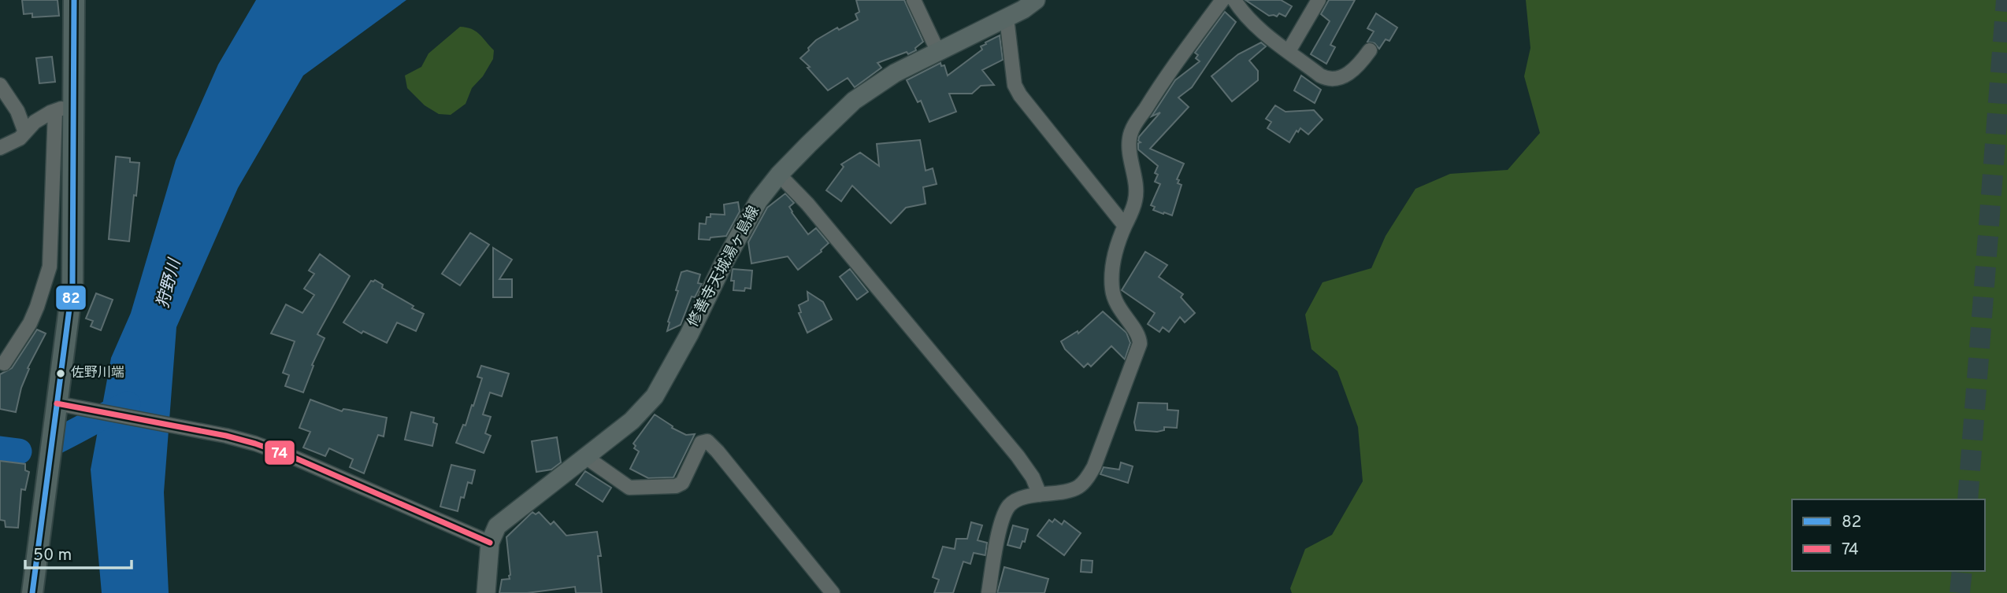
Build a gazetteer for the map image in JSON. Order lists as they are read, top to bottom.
{
  "streets": {
    "main road": ["修善寺天城湯ヶ島線"]
  },
  "water": ["狩野川"],
  "places": ["佐野川端"],
  "lines": ["transit line 82", "transit line 74"],
  "legend": ["82", "74"],
  "scale_bar": "50 m"
}
